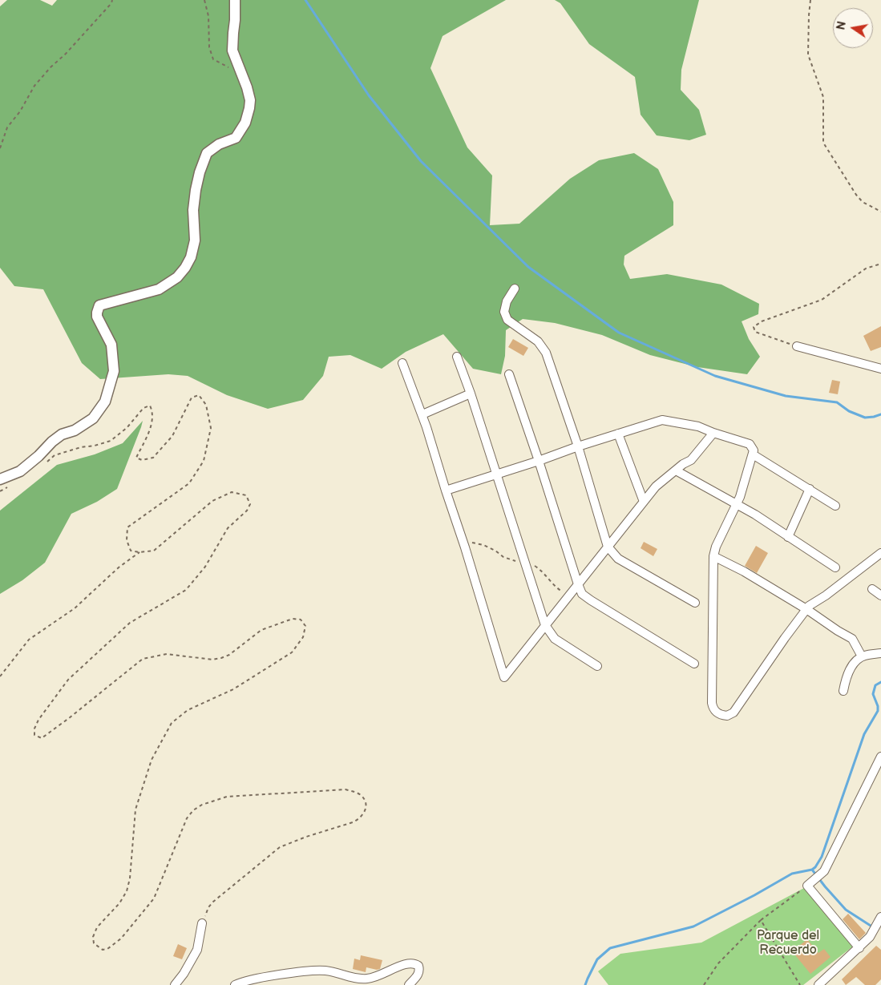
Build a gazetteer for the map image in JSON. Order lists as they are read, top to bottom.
{
  "parks": ["Parque del Recuerdo"],
  "north": "left"
}
